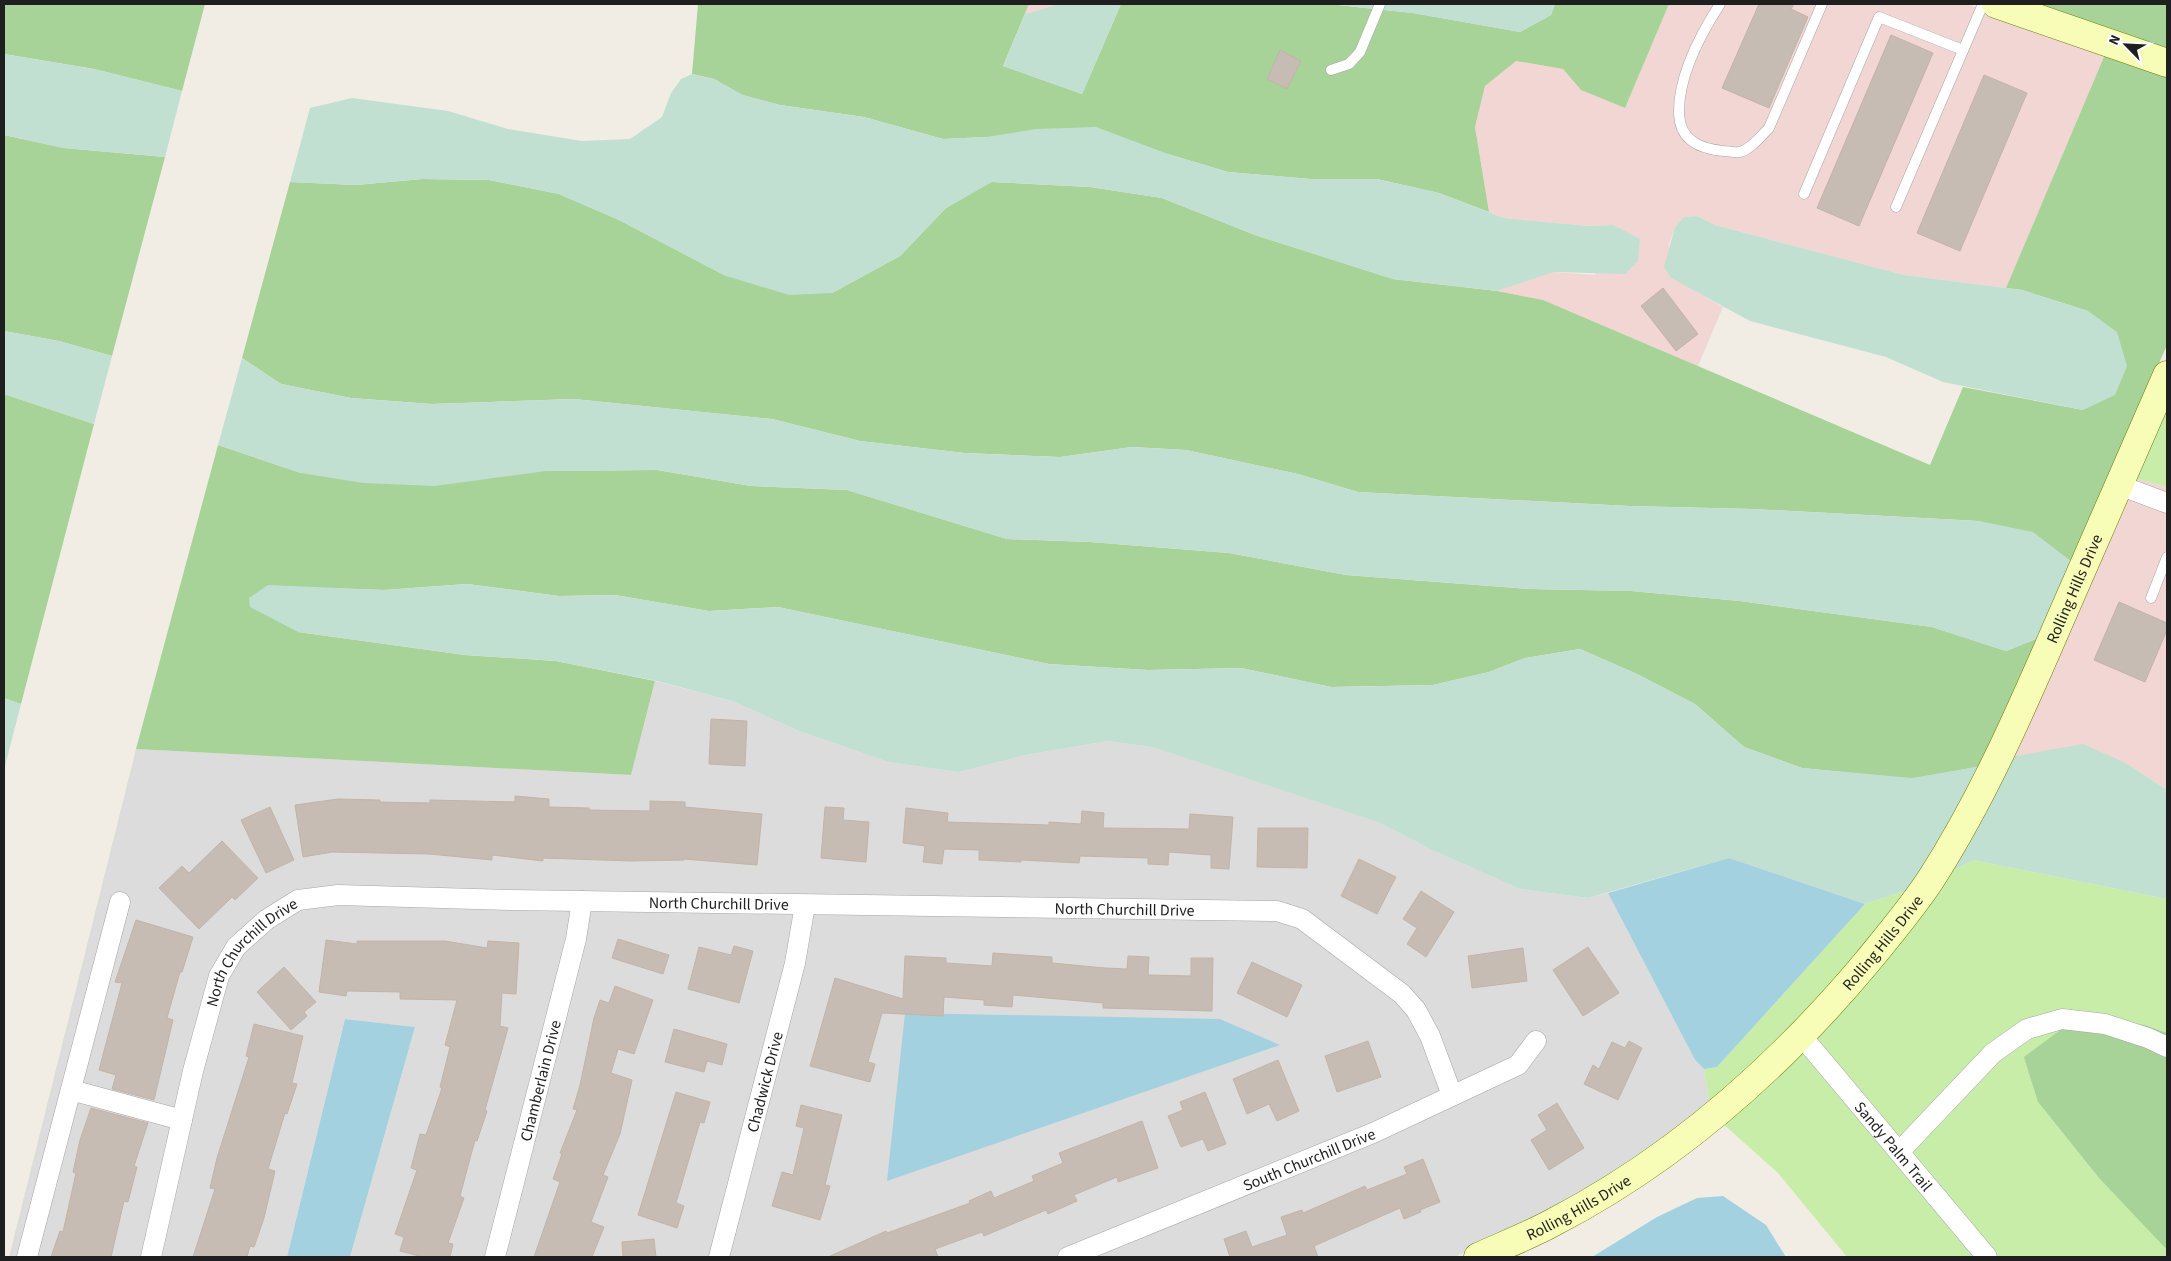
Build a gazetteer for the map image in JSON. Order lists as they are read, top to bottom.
{
  "streets": {
    "street": [
      "Rolling Hills Drive",
      "North Churchill Drive",
      "Chamberlain Drive",
      "Chadwick Drive",
      "Sandy Palm Trail",
      "South Churchill Drive"
    ]
  },
  "crossings": [
    ["Rolling Hills Drive", "Sandy Palm Trail"],
    ["North Churchill Drive", "Chamberlain Drive"],
    ["North Churchill Drive", "Chadwick Drive"],
    ["North Churchill Drive", "South Churchill Drive"]
  ],
  "north": "top left"
}
